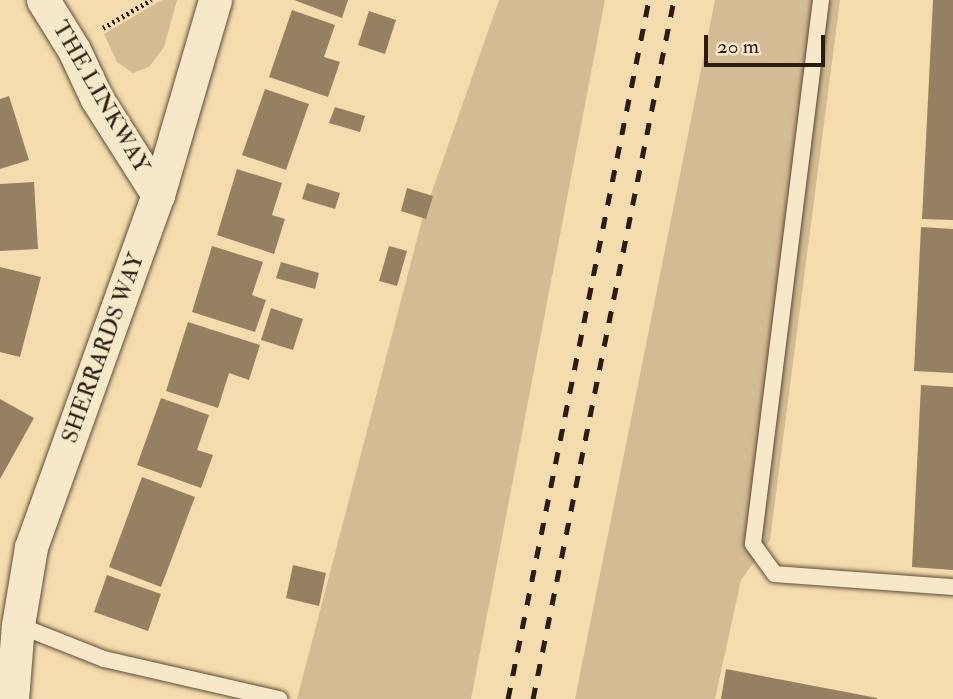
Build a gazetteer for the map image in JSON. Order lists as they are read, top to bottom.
{
  "streets": {
    "street": ["THE LINKWAY", "SHERRARDS WAY"]
  },
  "crossings": [
    ["THE LINKWAY", "SHERRARDS WAY"]
  ],
  "scale_bar": "20 m"
}
